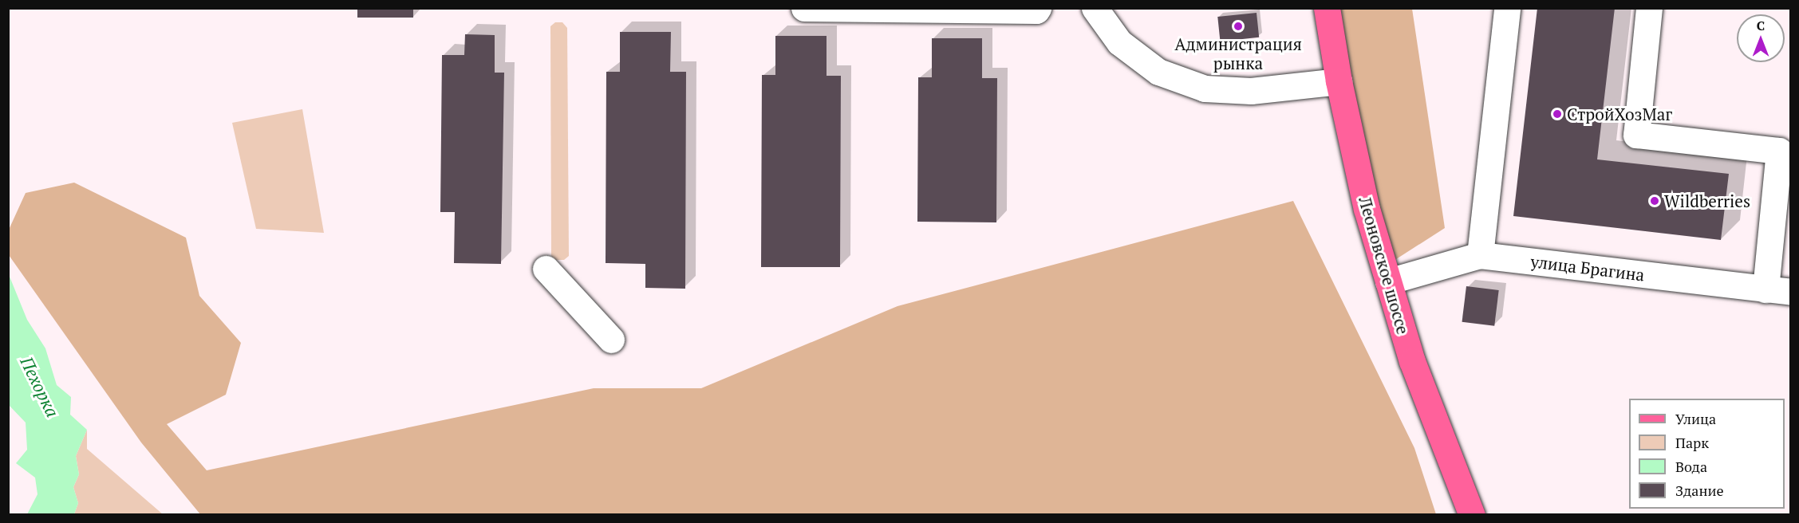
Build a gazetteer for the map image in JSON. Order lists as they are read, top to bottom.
{
  "streets": {
    "main road": ["Леоновское шоссе"],
    "street": ["улица Брагина"]
  },
  "crossings": [
    ["Леоновское шоссе", "улица Брагина"]
  ],
  "water": ["Пехорка"],
  "places": ["Администрация рынка", "СтройХозМаг", "Wildberries"],
  "legend": [
    "Улица",
    "Парк",
    "Вода",
    "Здание"
  ],
  "north": "top"
}
